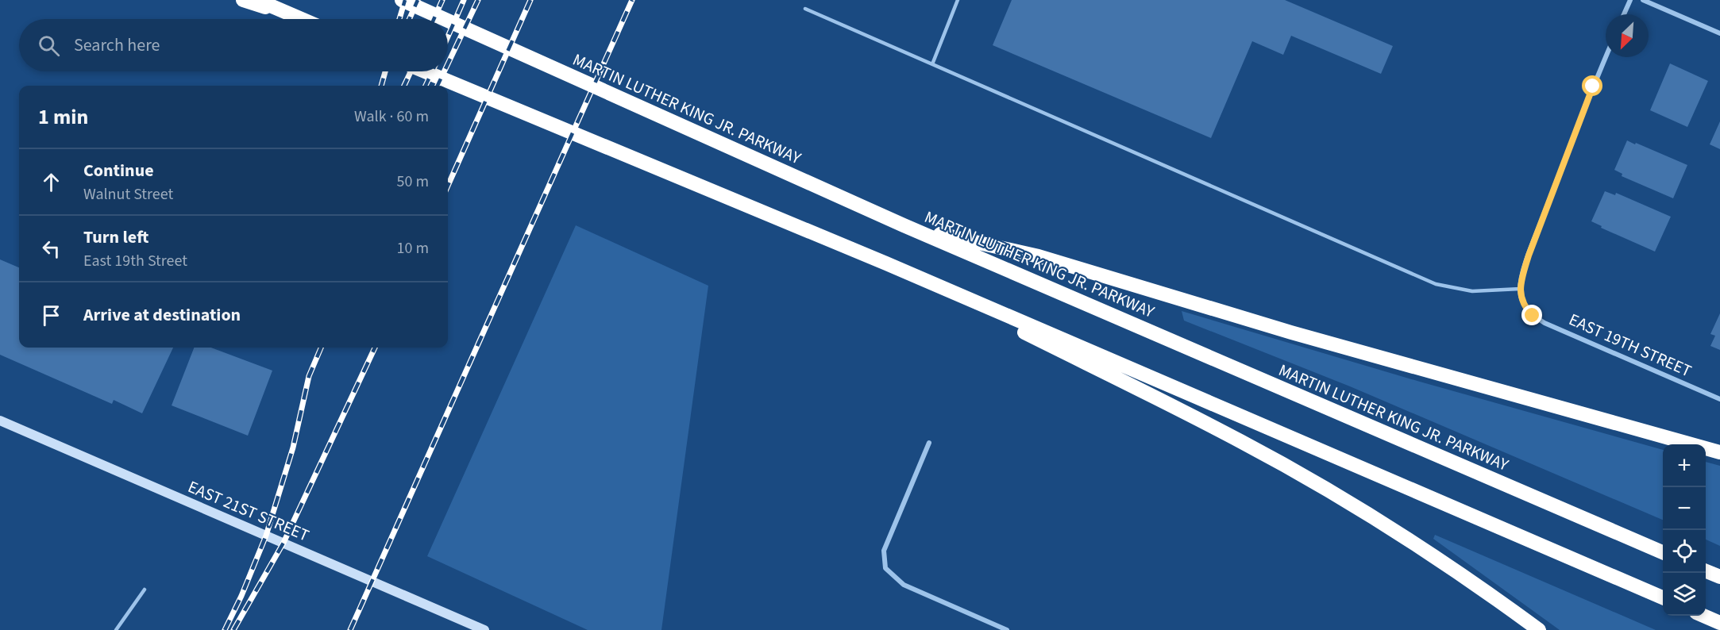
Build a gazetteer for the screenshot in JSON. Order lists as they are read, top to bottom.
{
  "streets": {
    "highway": ["MARTIN LUTHER KING JR. PARKWAY"],
    "street": ["EAST 19TH STREET", "EAST 21ST STREET"]
  },
  "north": "bottom left",
  "page": {
    "search": "Search here",
    "heading": ["1 min", "Walk · 60 m"],
    "list": [
      ["Continue", "Walnut Street", "50 m"],
      ["Turn left", "East 19th Street", "10 m"],
      "Arrive at destination"
    ],
    "map_buttons": ["+", "−"]
  }
}
